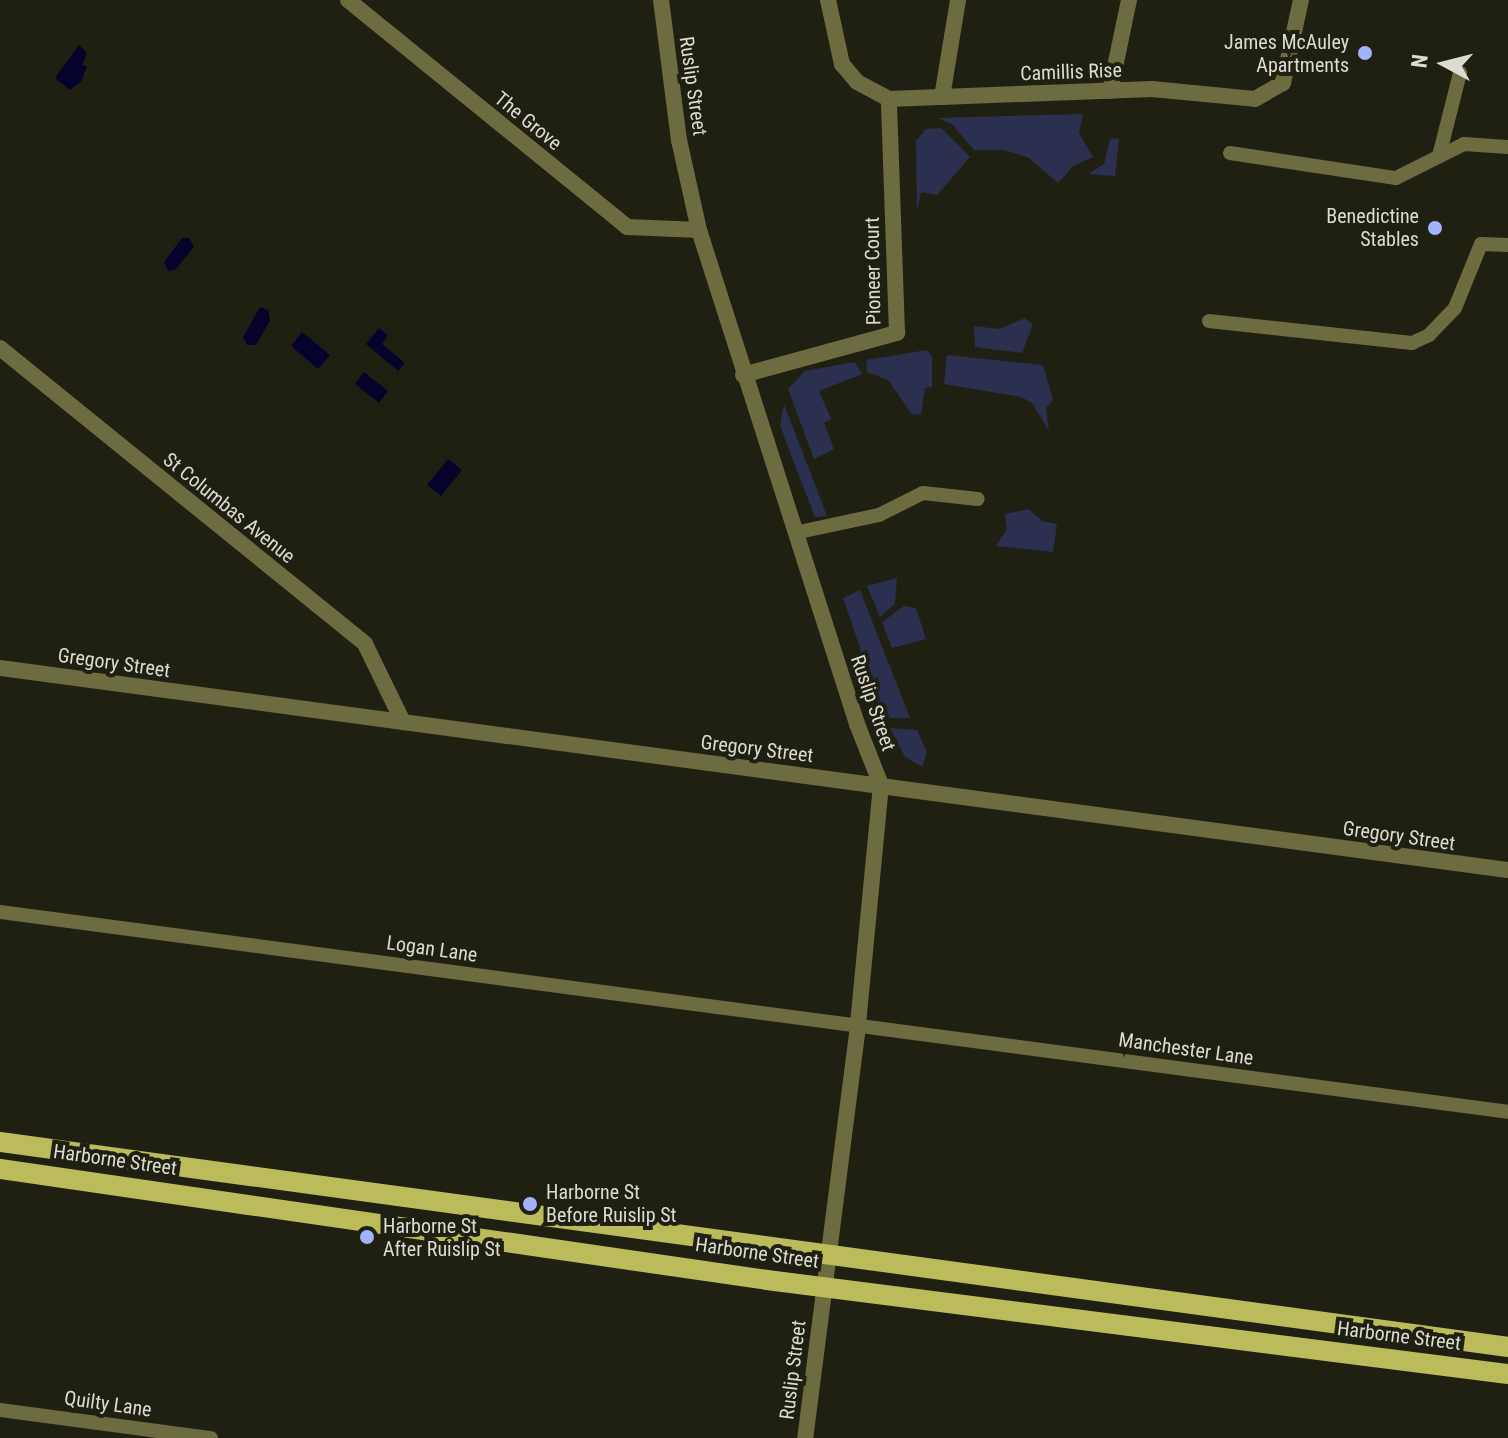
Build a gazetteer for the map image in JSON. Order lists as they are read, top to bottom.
{
  "streets": {
    "main road": ["Harborne Street"],
    "street": [
      "Camillis Rise",
      "Ruslip Street",
      "The Grove",
      "Pioneer Court",
      "St Columbas Avenue",
      "Gregory Street"
    ],
    "lane": ["Logan Lane", "Manchester Lane", "Quilty Lane"]
  },
  "crossings": [
    ["Camillis Rise", "Pioneer Court"],
    ["Ruslip Street", "The Grove"],
    ["Ruslip Street", "Pioneer Court"],
    ["Ruslip Street", "Gregory Street"],
    ["Ruslip Street", "Logan Lane"],
    ["Ruslip Street", "Manchester Lane"],
    ["Ruslip Street", "Harborne Street"],
    ["St Columbas Avenue", "Gregory Street"],
    ["Logan Lane", "Manchester Lane"]
  ],
  "places": [
    "James McAuley Apartments",
    "Benedictine Stables",
    "Harborne St Before Ruislip St",
    "Harborne St After Ruislip St"
  ],
  "north": "left"
}
